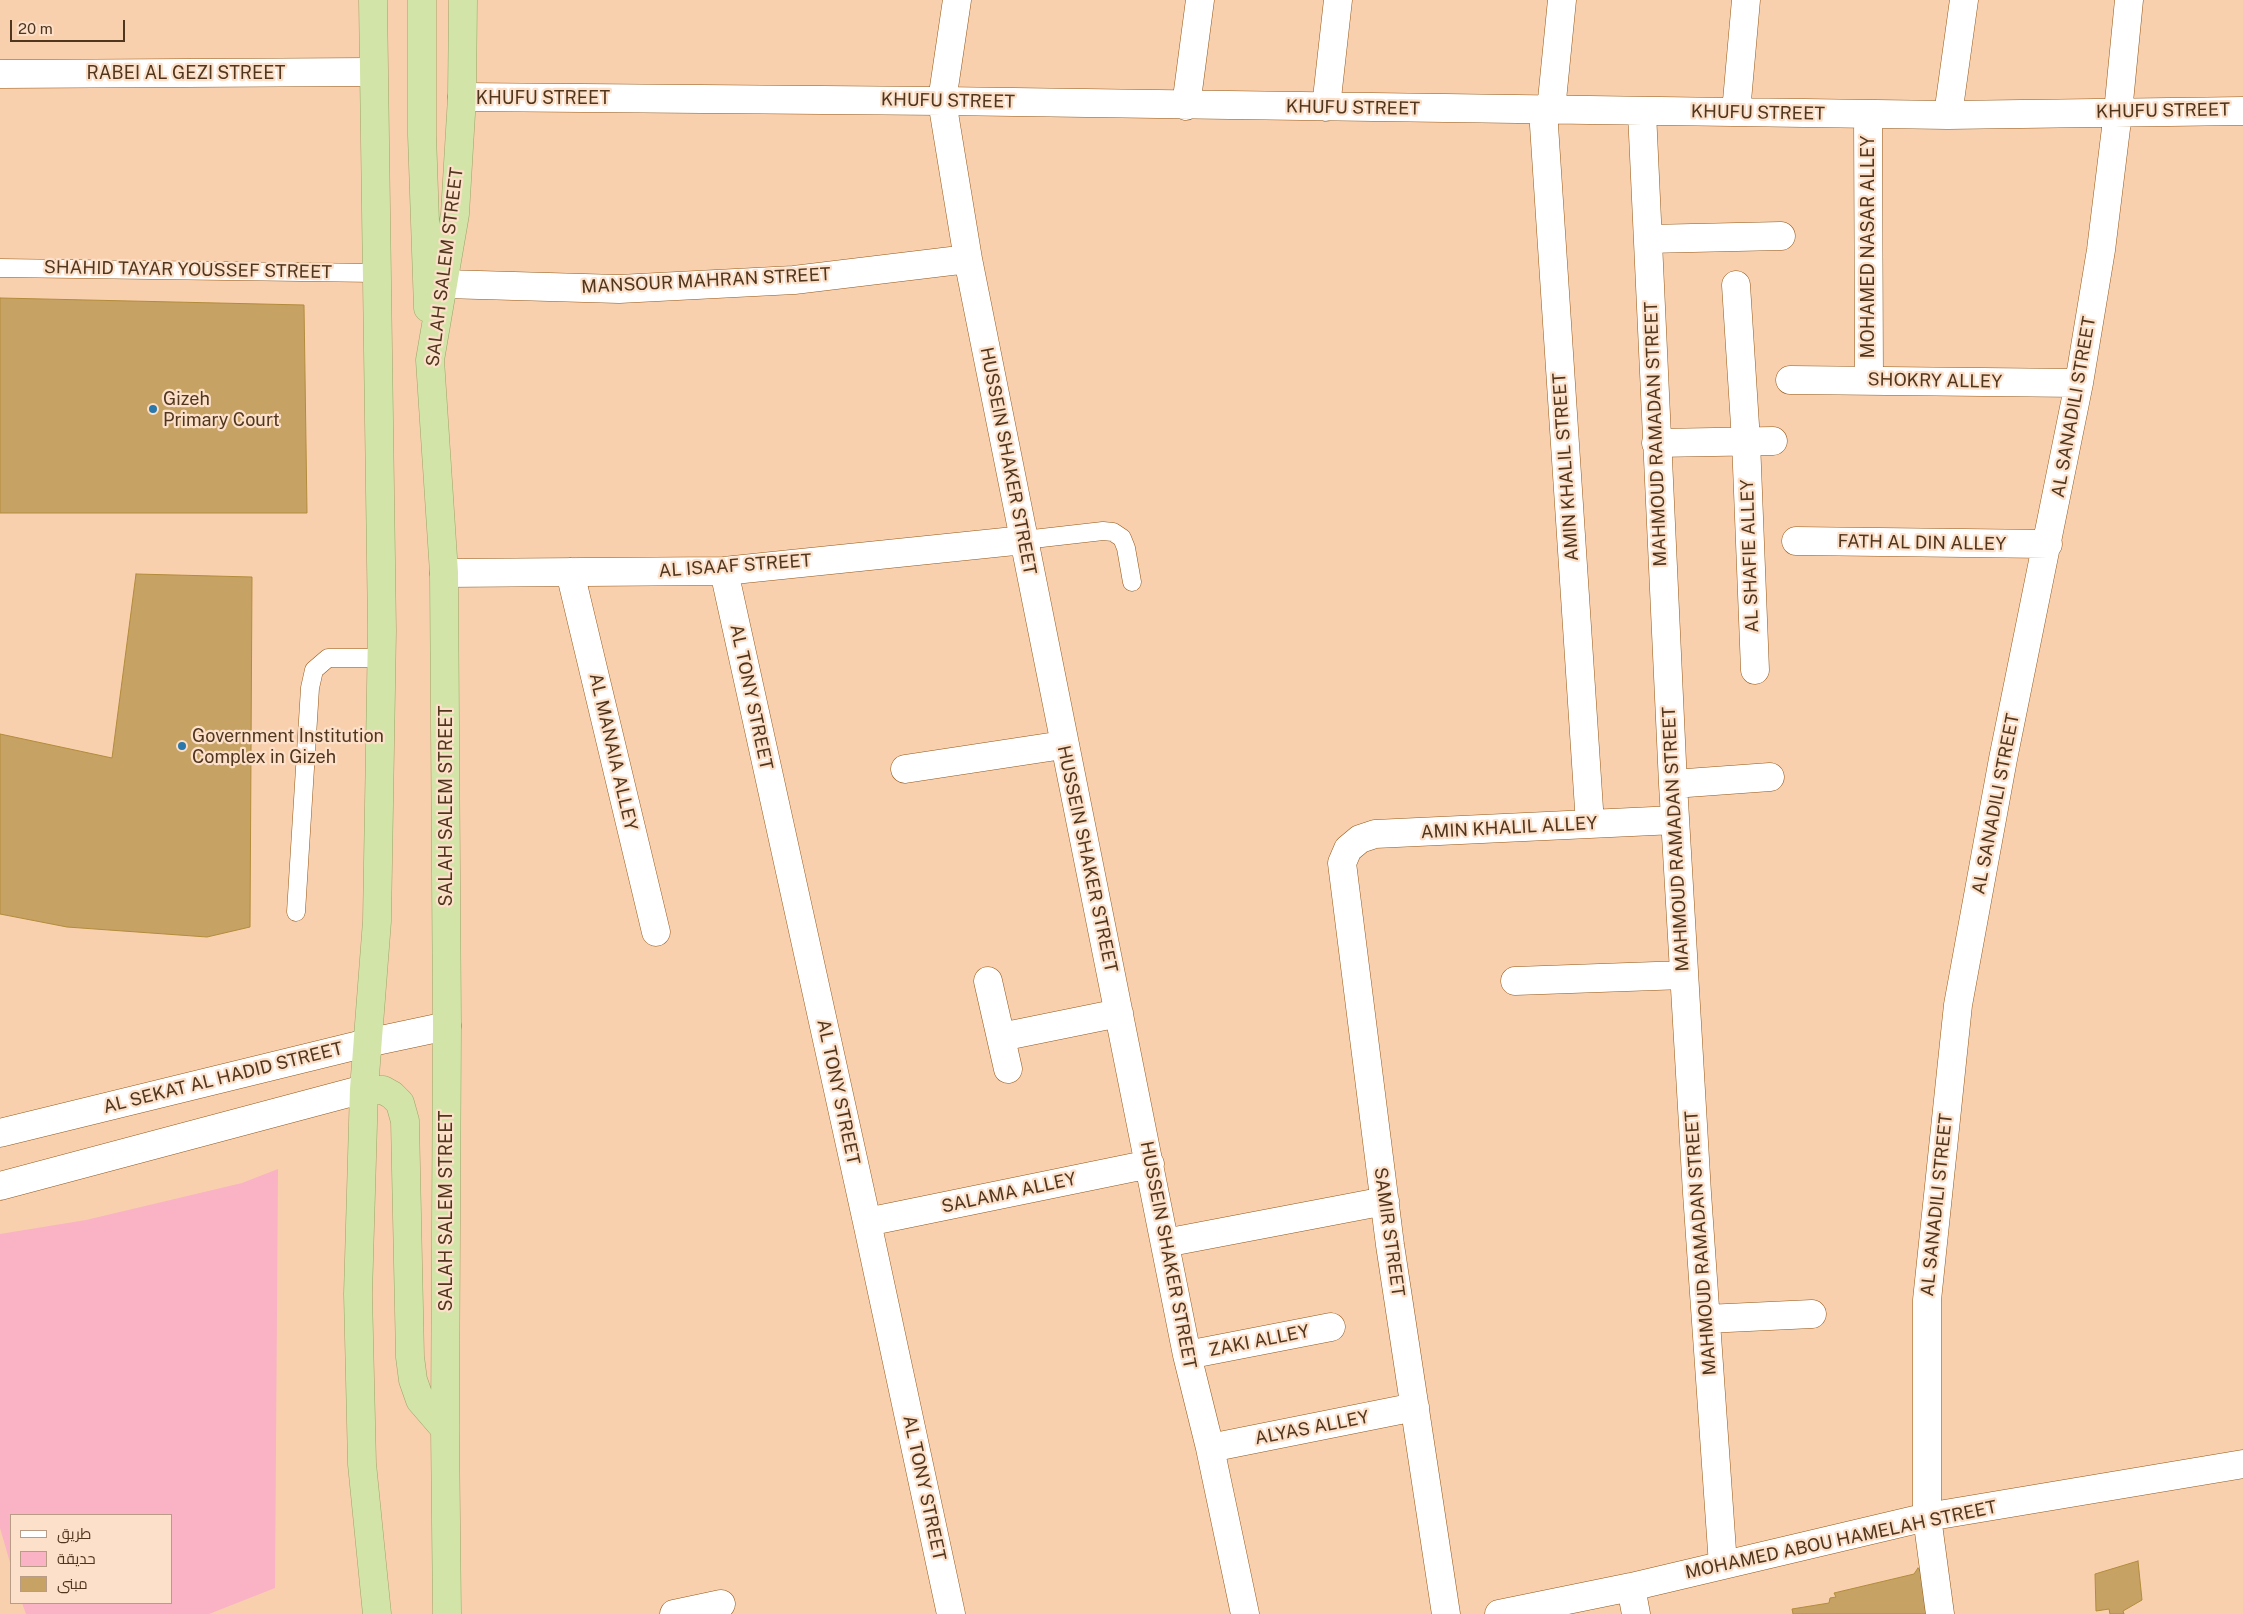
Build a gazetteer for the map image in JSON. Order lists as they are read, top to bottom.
{
  "streets": {
    "highway": ["SALAH SALEM STREET"],
    "street": [
      "RABEI AL GEZI STREET",
      "KHUFU STREET",
      "MOHAMED NASAR ALLEY",
      "MANSOUR MAHRAN STREET",
      "SHOKRY ALLEY",
      "AL SANADILI STREET",
      "MAHMOUD RAMADAN STREET",
      "HUSSEIN SHAKER STREET",
      "AMIN KHALIL STREET",
      "FATH AL DIN ALLEY",
      "AL SHAFIE ALLEY",
      "AL ISAAF STREET",
      "AL TONY STREET",
      "AL MANAIA ALLEY",
      "AMIN KHALIL ALLEY",
      "AL SEKAT AL HADID STREET",
      "SALAMA ALLEY",
      "SAMIR STREET",
      "ZAKI ALLEY",
      "ALYAS ALLEY",
      "MOHAMED ABOU HAMELAH STREET"
    ],
    "lane": ["SHAHID TAYAR YOUSSEF STREET"]
  },
  "crossings": [
    ["KHUFU STREET", "MOHAMED NASAR ALLEY"],
    ["KHUFU STREET", "SALAH SALEM STREET"],
    ["KHUFU STREET", "AL SANADILI STREET"],
    ["KHUFU STREET", "MAHMOUD RAMADAN STREET"],
    ["KHUFU STREET", "HUSSEIN SHAKER STREET"],
    ["KHUFU STREET", "AMIN KHALIL STREET"],
    ["MOHAMED NASAR ALLEY", "SHOKRY ALLEY"],
    ["SALAH SALEM STREET", "MANSOUR MAHRAN STREET"],
    ["SALAH SALEM STREET", "AL ISAAF STREET"],
    ["SALAH SALEM STREET", "AL SEKAT AL HADID STREET"],
    ["MANSOUR MAHRAN STREET", "HUSSEIN SHAKER STREET"],
    ["SHOKRY ALLEY", "AL SANADILI STREET"],
    ["AL SANADILI STREET", "FATH AL DIN ALLEY"],
    ["AL SANADILI STREET", "MOHAMED ABOU HAMELAH STREET"],
    ["MAHMOUD RAMADAN STREET", "AMIN KHALIL ALLEY"],
    ["MAHMOUD RAMADAN STREET", "MOHAMED ABOU HAMELAH STREET"],
    ["HUSSEIN SHAKER STREET", "AL ISAAF STREET"],
    ["HUSSEIN SHAKER STREET", "SALAMA ALLEY"],
    ["HUSSEIN SHAKER STREET", "ZAKI ALLEY"],
    ["HUSSEIN SHAKER STREET", "ALYAS ALLEY"],
    ["AMIN KHALIL STREET", "AMIN KHALIL ALLEY"],
    ["AL ISAAF STREET", "AL TONY STREET"],
    ["AL ISAAF STREET", "AL MANAIA ALLEY"],
    ["AL TONY STREET", "SALAMA ALLEY"],
    ["AMIN KHALIL ALLEY", "SAMIR STREET"],
    ["SAMIR STREET", "ALYAS ALLEY"]
  ],
  "places": ["Gizeh Primary Court", "Government Institution Complex in Gizeh"],
  "legend": ["طريق", "حديقة", "مبنى"],
  "scale_bar": "20 m"
}
